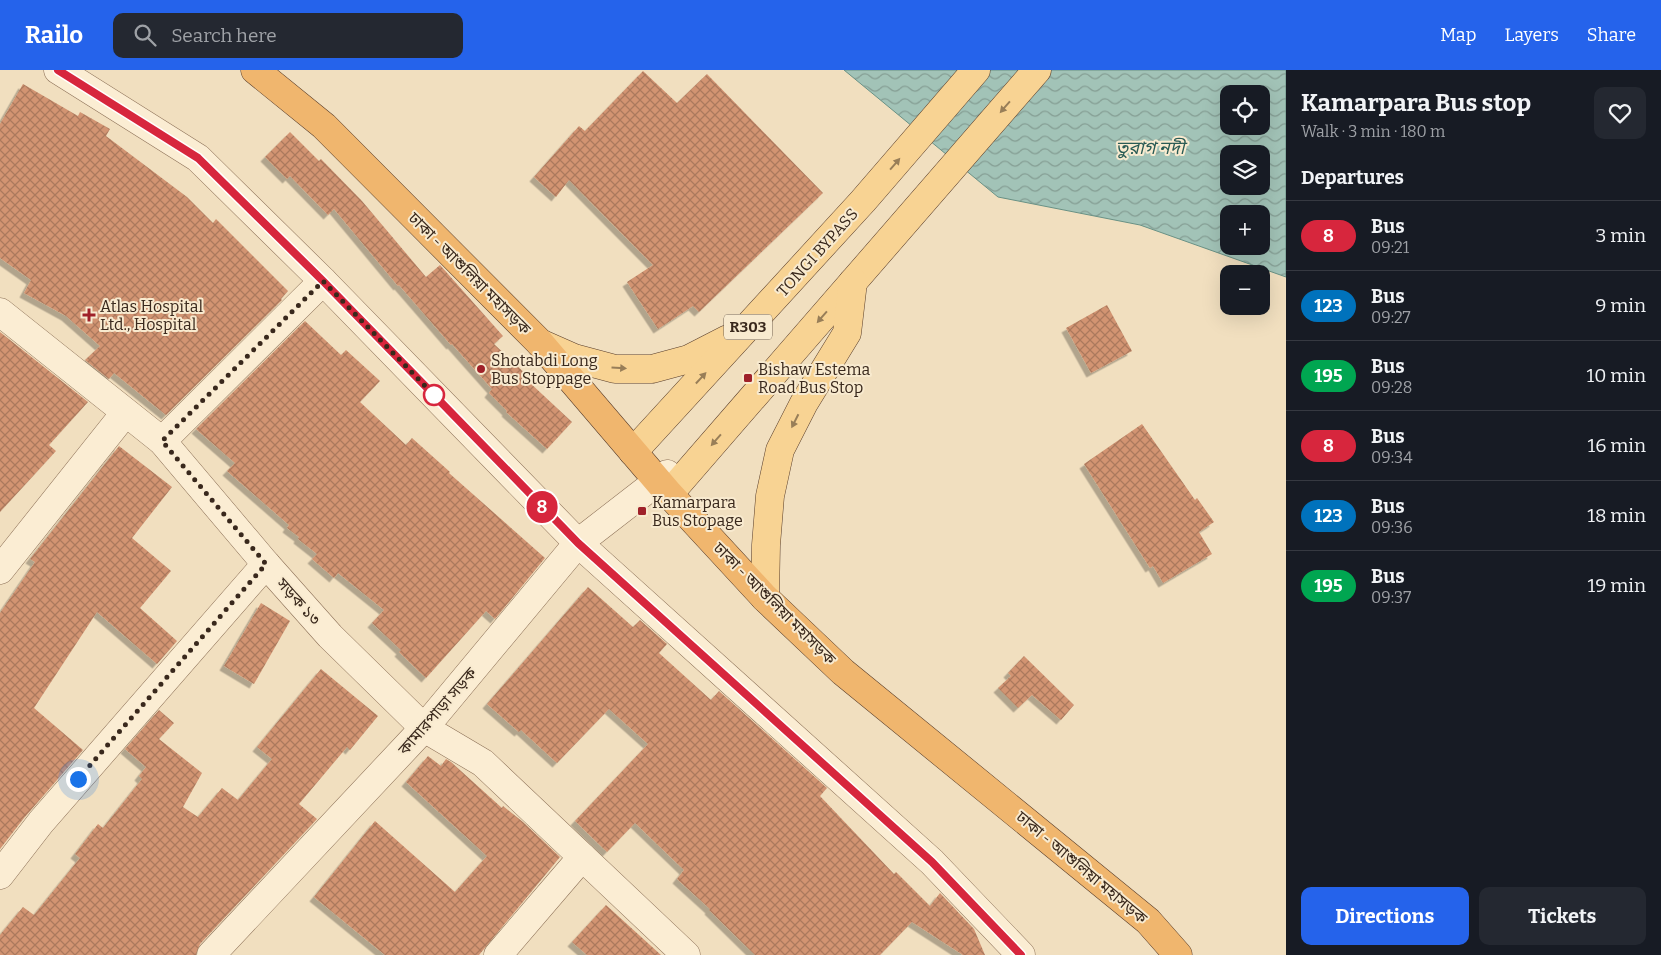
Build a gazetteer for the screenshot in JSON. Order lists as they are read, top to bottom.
{
  "streets": {
    "highway": ["ঢাকা - আশুলিয়া মহাসড়ক"],
    "main road": ["TONGI BYPASS", "R303"],
    "street": ["সড়ক ১৩", "কামারপাড়া সড়ক"]
  },
  "crossings": [
    ["TONGI BYPASS", "ঢাকা - আশুলিয়া মহাসড়ক"],
    ["ঢাকা - আশুলিয়া মহাসড়ক", "R303"],
    ["ঢাকা - আশুলিয়া মহাসড়ক", "কামারপাড়া সড়ক"],
    ["R303", "কামারপাড়া সড়ক"],
    ["সড়ক ১৩", "কামারপাড়া সড়ক"]
  ],
  "water": ["তুরাগ নদী"],
  "places": {
    "health": ["Atlas Hospital Ltd., Hospital"],
    "other": ["Shotabdi Long Bus Stoppage"],
    "transit": ["Bishaw Estema Road Bus Stop", "Kamarpara Bus Stopage"]
  },
  "lines": ["bus line 8"],
  "page": {
    "header": "Railo",
    "search": "Search here",
    "nav": ["Map", "Layers", "Share"],
    "on_map": "8",
    "heading": [
      ["Kamarpara Bus stop", "Walk · 3 min · 180 m"],
      "Departures"
    ],
    "map_buttons": ["+", "−"],
    "list": [
      {
        "mark": "8",
        "name": "Bus",
        "note": "09:21",
        "value": "3 min"
      },
      {
        "mark": "123",
        "name": "Bus",
        "note": "09:27",
        "value": "9 min"
      },
      {
        "mark": "195",
        "name": "Bus",
        "note": "09:28",
        "value": "10 min"
      },
      {
        "mark": "8",
        "name": "Bus",
        "note": "09:34",
        "value": "16 min"
      },
      {
        "mark": "123",
        "name": "Bus",
        "note": "09:36",
        "value": "18 min"
      },
      {
        "mark": "195",
        "name": "Bus",
        "note": "09:37",
        "value": "19 min"
      }
    ],
    "buttons": ["Directions", "Tickets"]
  }
}
